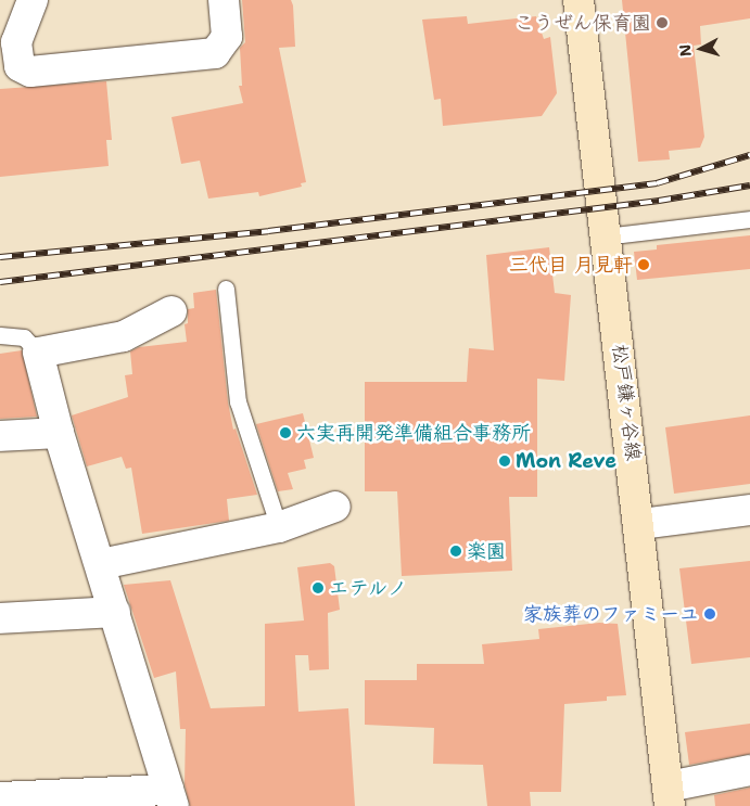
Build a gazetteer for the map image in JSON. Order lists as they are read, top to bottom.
{
  "streets": {
    "main road": ["松戸鎌ヶ谷線"]
  },
  "places": [
    "こうぜん保育園",
    "三代目 月見軒",
    "六実再開発準備組合事務所",
    "Mon Reve",
    "楽園",
    "エテルノ",
    "家族葬のファミーユ"
  ],
  "north": "left"
}
